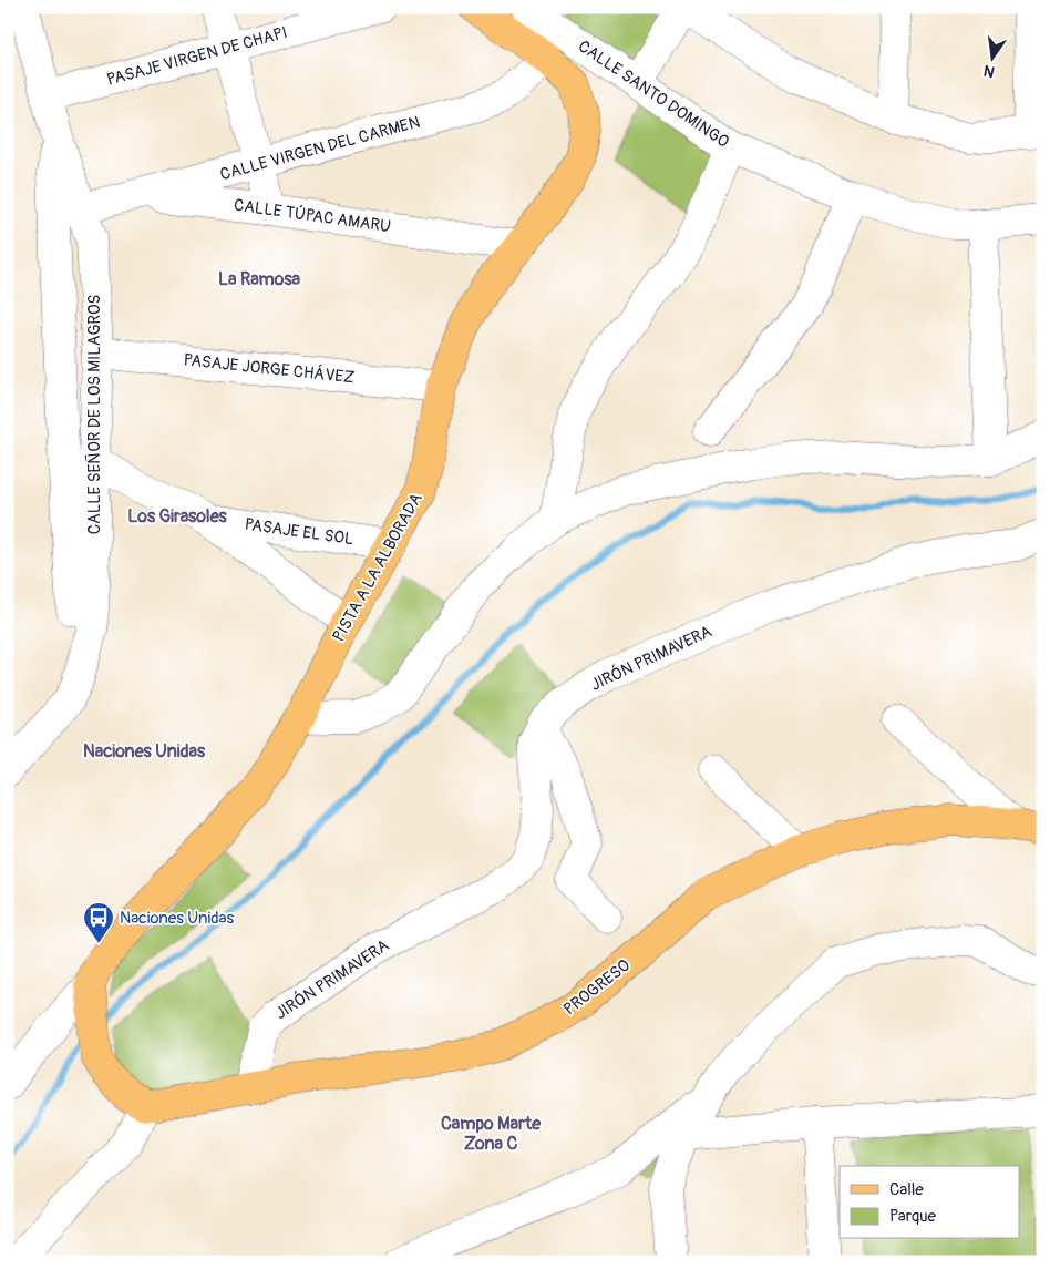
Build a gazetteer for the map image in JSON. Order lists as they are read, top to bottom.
{
  "streets": {
    "main road": ["PISTA A LA ALBORADA", "PROGRESO"],
    "street": [
      "PASAJE VIRGEN DE CHAPI",
      "CALLE SANTO DOMINGO",
      "CALLE VIRGEN DEL CARMEN",
      "CALLE TÚPAC AMARU",
      "PASAJE JORGE CHÁVEZ",
      "CALLE SEÑOR DE LOS MILAGROS",
      "PASAJE EL SOL",
      "JIRÓN PRIMAVERA"
    ]
  },
  "crossings": [
    ["PASAJE VIRGEN DE CHAPI", "CALLE SEÑOR DE LOS MILAGROS"],
    ["CALLE VIRGEN DEL CARMEN", "CALLE TÚPAC AMARU"],
    ["CALLE VIRGEN DEL CARMEN", "CALLE SEÑOR DE LOS MILAGROS"],
    ["CALLE VIRGEN DEL CARMEN", "PISTA A LA ALBORADA"],
    ["CALLE TÚPAC AMARU", "CALLE SEÑOR DE LOS MILAGROS"],
    ["CALLE TÚPAC AMARU", "PISTA A LA ALBORADA"],
    ["PASAJE JORGE CHÁVEZ", "CALLE SEÑOR DE LOS MILAGROS"],
    ["PASAJE JORGE CHÁVEZ", "PISTA A LA ALBORADA"],
    ["CALLE SEÑOR DE LOS MILAGROS", "PASAJE EL SOL"],
    ["PASAJE EL SOL", "PISTA A LA ALBORADA"],
    ["JIRÓN PRIMAVERA", "PROGRESO"]
  ],
  "districts": [
    "La Ramosa",
    "Los Girasoles",
    "Naciones Unidas",
    "Campo Marte Zona C"
  ],
  "places": {
    "bus stop": ["Naciones Unidas"]
  },
  "legend": ["Calle", "Parque"],
  "north": "bottom"
}
